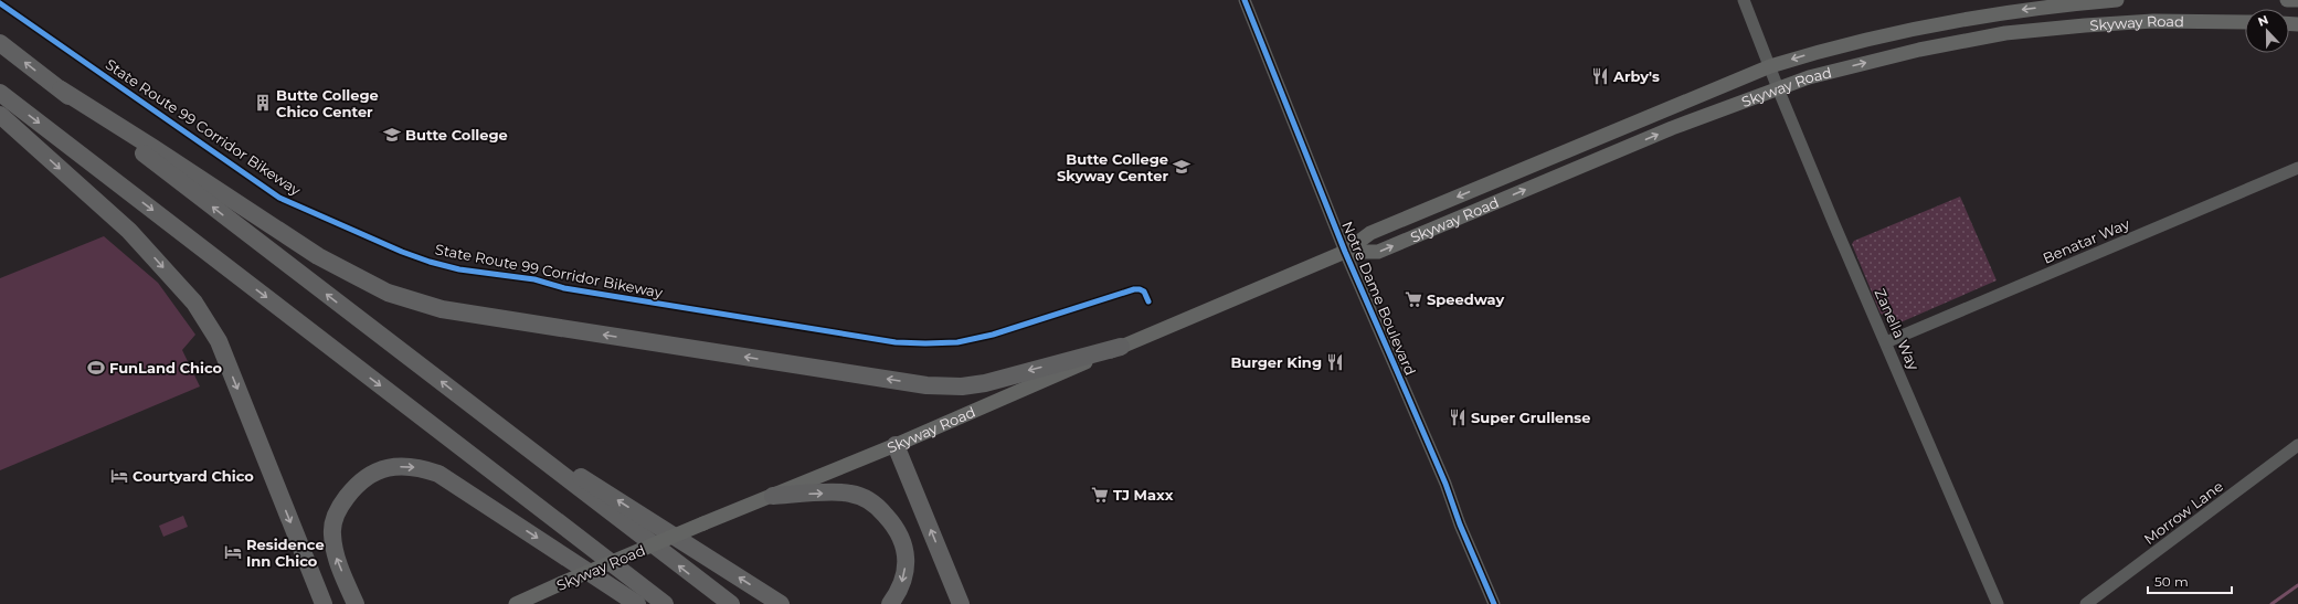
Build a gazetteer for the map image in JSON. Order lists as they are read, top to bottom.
{
  "streets": {
    "main road": ["Skyway Road"],
    "street": [
      "Benatar Way",
      "Notre Dame Boulevard",
      "Zanella Way",
      "Morrow Lane"
    ],
    "cycle path": ["State Route 99 Corridor Bikeway"]
  },
  "crossings": [
    ["Skyway Road", "Notre Dame Boulevard"],
    ["Skyway Road", "Zanella Way"],
    ["Benatar Way", "Zanella Way"]
  ],
  "places": {
    "restaurant": ["Arby's", "Burger King", "Super Grullense"],
    "building": ["Butte College Chico Center"],
    "school or university": ["Butte College", "Butte College Skyway Center"],
    "supermarket": ["Speedway", "TJ Maxx"],
    "sports": ["FunLand Chico"],
    "hotel": ["Courtyard Chico", "Residence Inn Chico"]
  },
  "scale_bar": "50 m",
  "north": "top"
}
